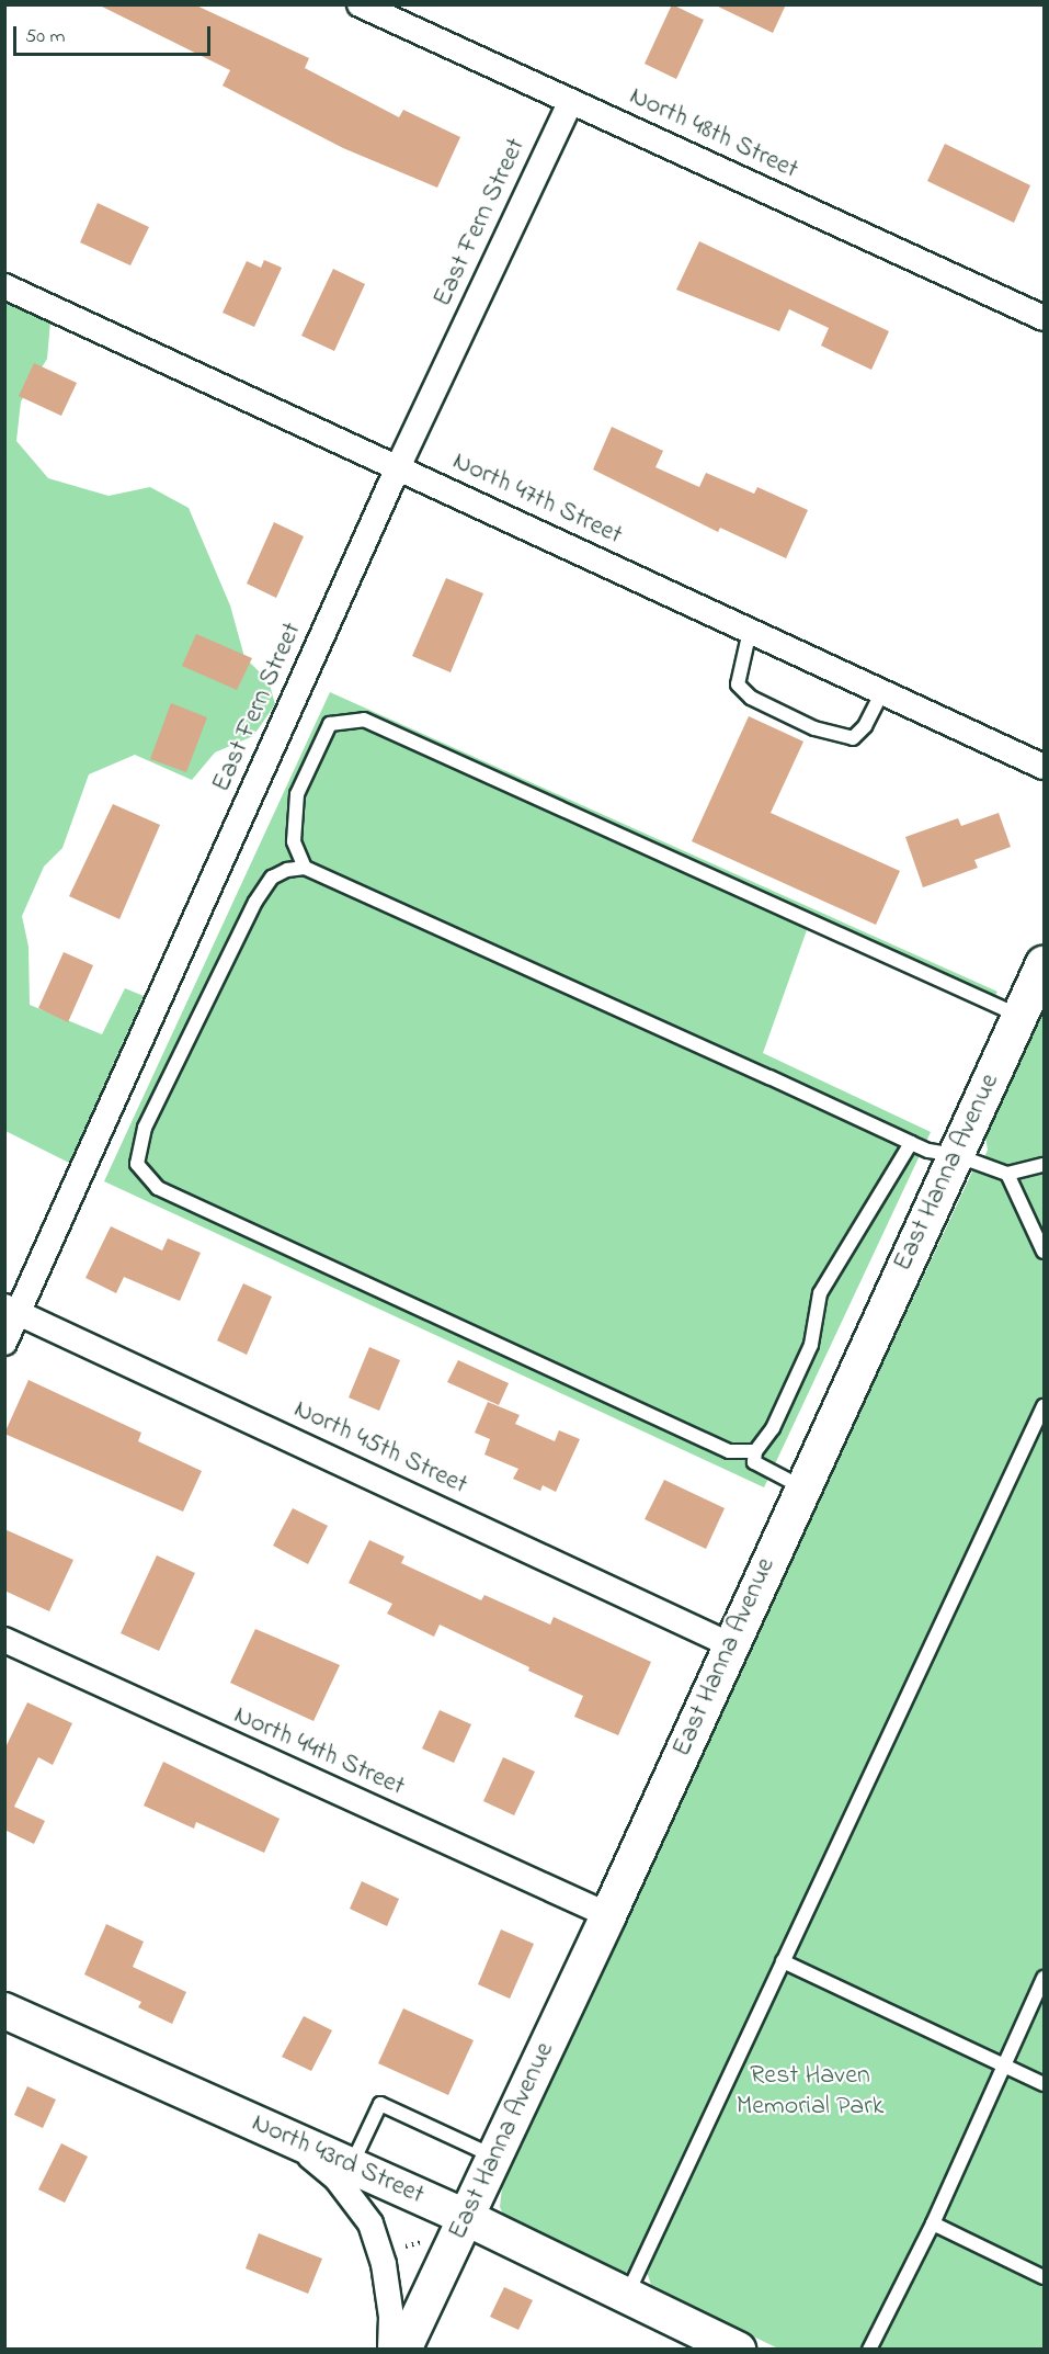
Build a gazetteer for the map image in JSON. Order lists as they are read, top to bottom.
{
  "streets": {
    "street": [
      "North 48th Street",
      "East Fern Street",
      "North 47th Street",
      "East Hanna Avenue",
      "North 45th Street",
      "North 44th Street",
      "North 43rd Street"
    ]
  },
  "crossings": [
    ["North 48th Street", "East Fern Street"],
    ["East Fern Street", "North 47th Street"],
    ["East Fern Street", "North 45th Street"],
    ["East Hanna Avenue", "North 45th Street"],
    ["East Hanna Avenue", "North 44th Street"],
    ["East Hanna Avenue", "North 43rd Street"]
  ],
  "parks": ["Rest Haven Memorial Park"],
  "scale_bar": "50 m"
}
